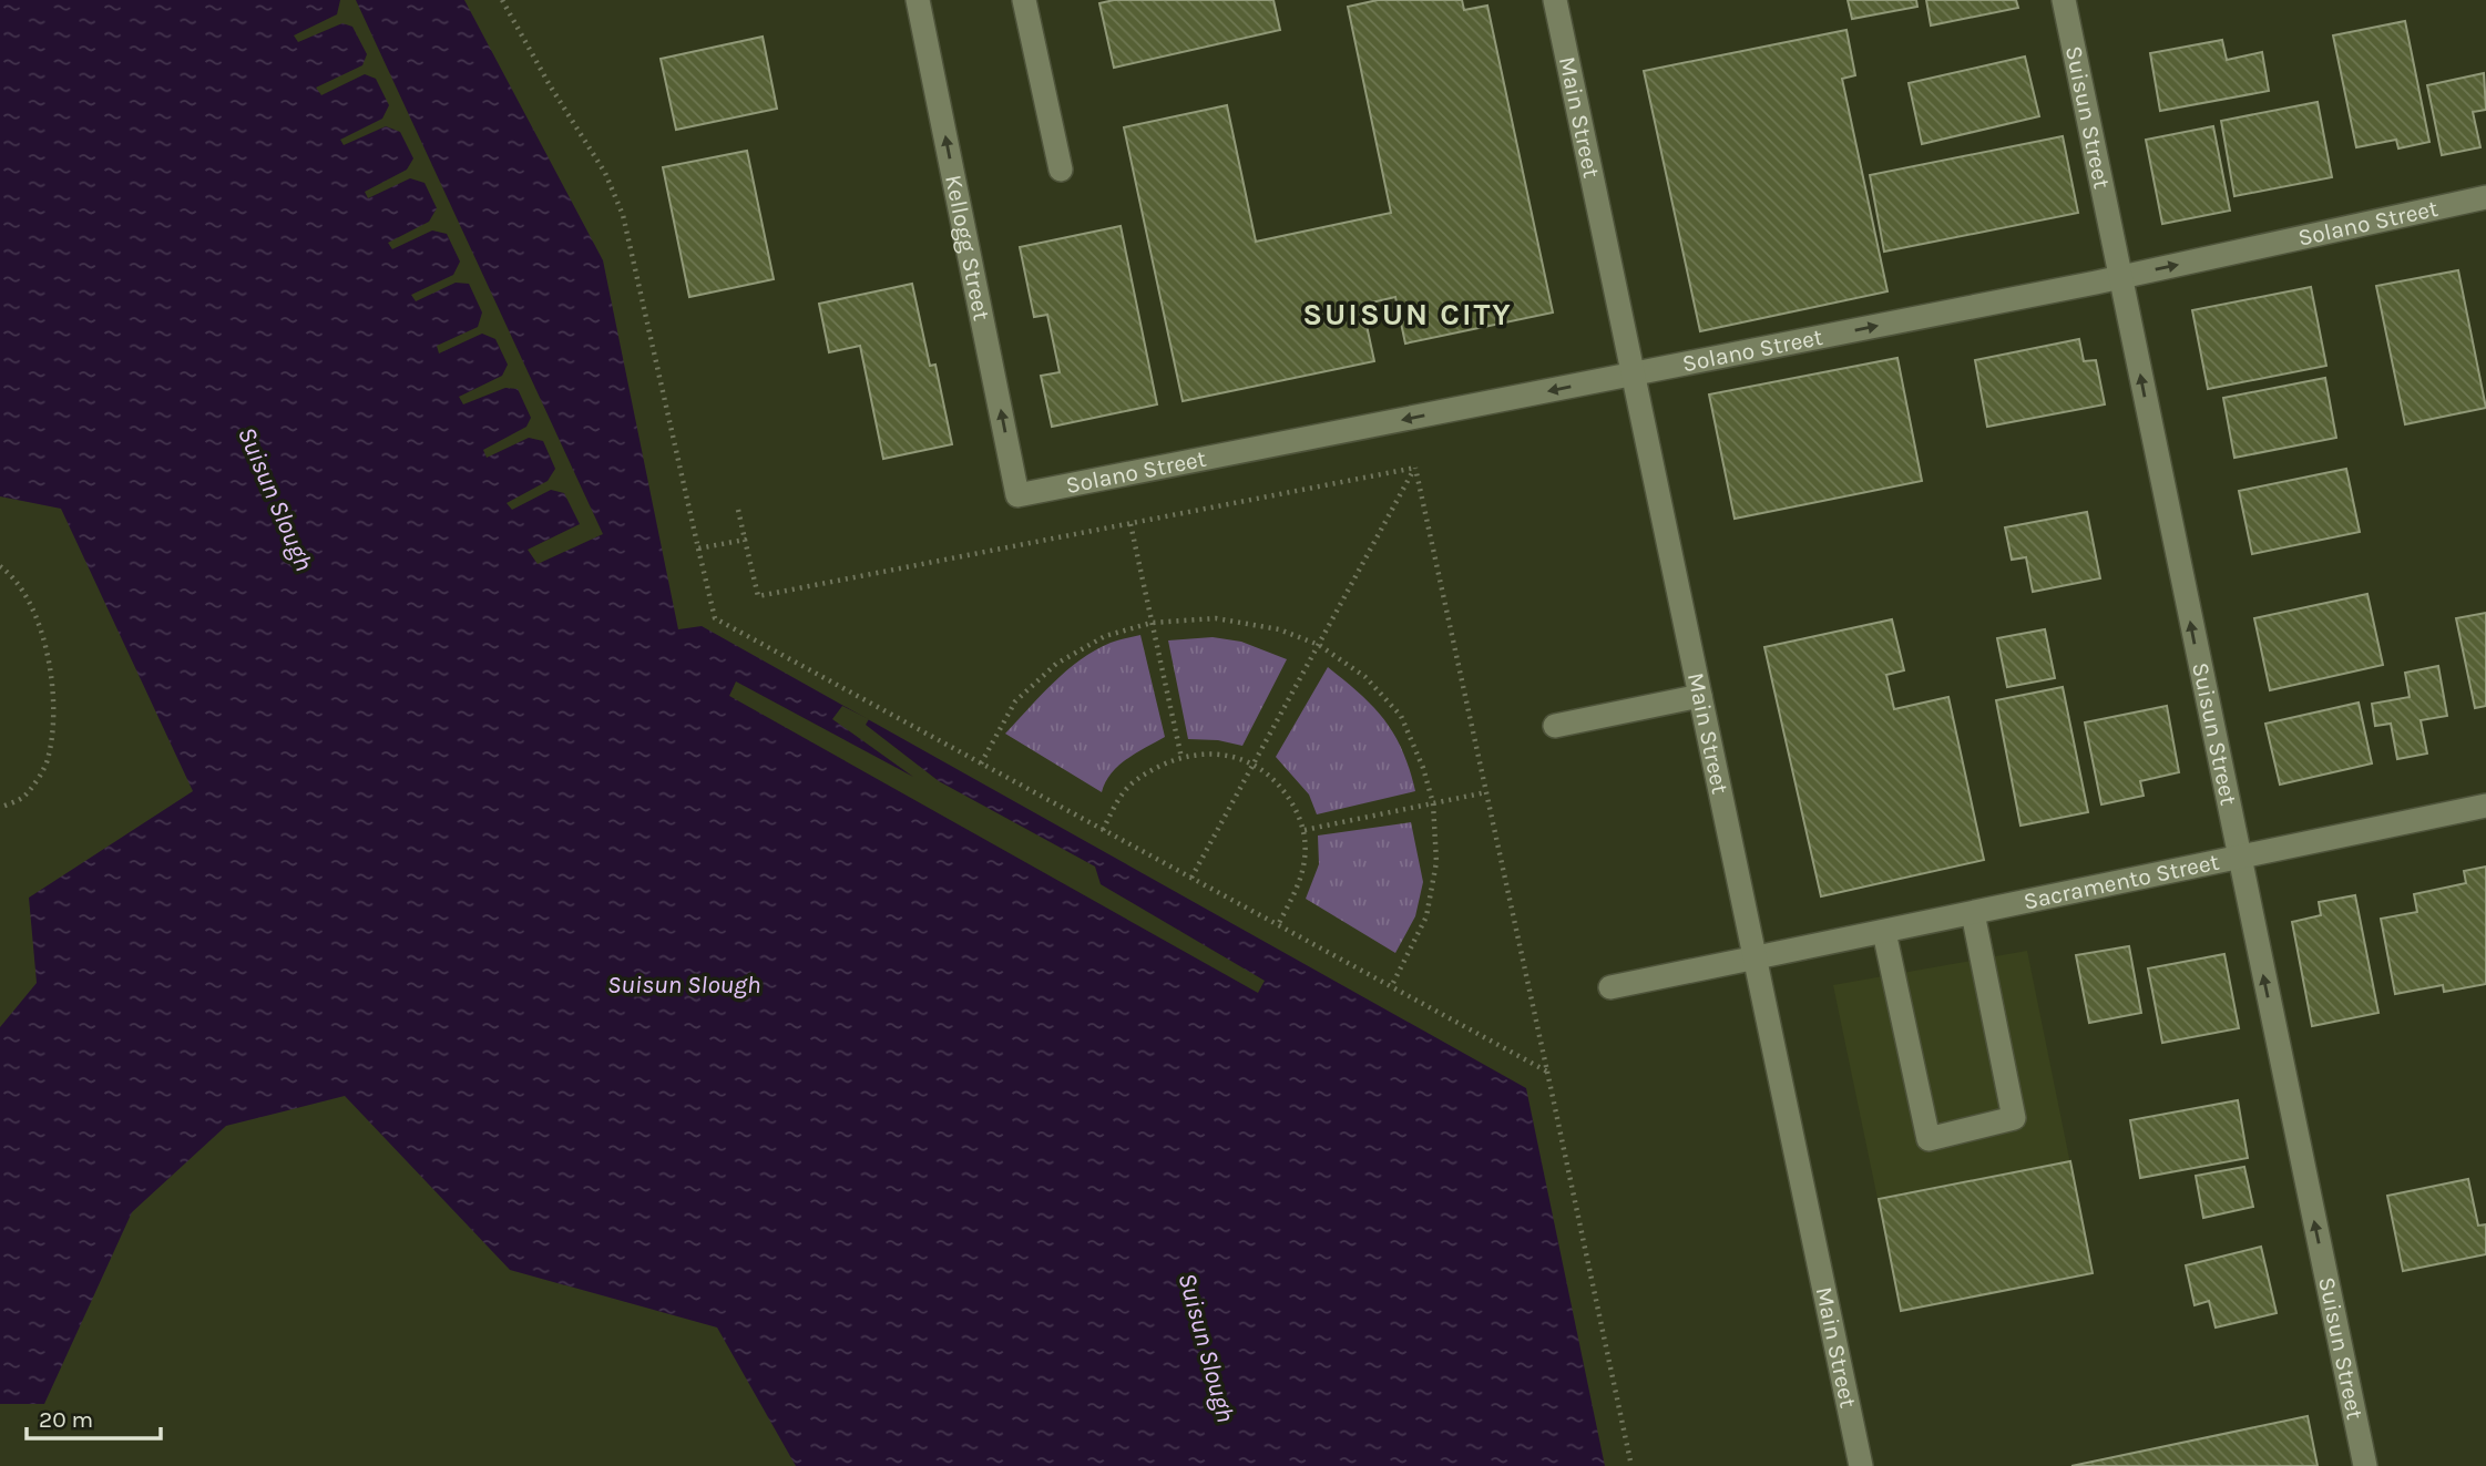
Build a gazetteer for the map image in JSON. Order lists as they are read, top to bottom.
{
  "streets": {
    "street": [
      "Suisun Street",
      "Main Street",
      "Solano Street",
      "Kellogg Street",
      "Sacramento Street"
    ]
  },
  "crossings": [
    ["Suisun Street", "Solano Street"],
    ["Suisun Street", "Sacramento Street"],
    ["Main Street", "Solano Street"],
    ["Main Street", "Sacramento Street"],
    ["Solano Street", "Kellogg Street"]
  ],
  "one_way": ["Suisun Street"],
  "districts": ["SUISUN CITY"],
  "water": ["Suisun Slough"],
  "scale_bar": "20 m"
}
